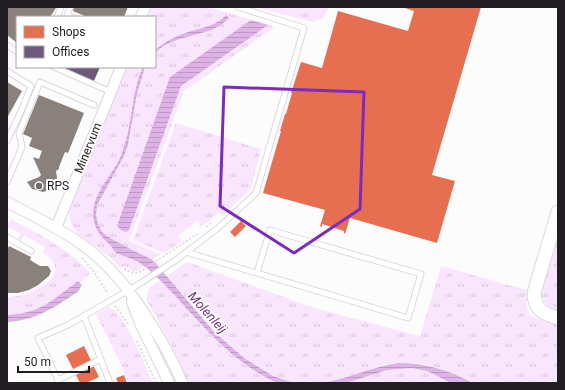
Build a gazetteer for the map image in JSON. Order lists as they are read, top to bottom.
{
  "streets": {
    "street": ["Minervum"]
  },
  "water": ["Molenleij"],
  "places": ["RPS"],
  "legend": ["Shops", "Offices"],
  "scale_bar": "50 m"
}
